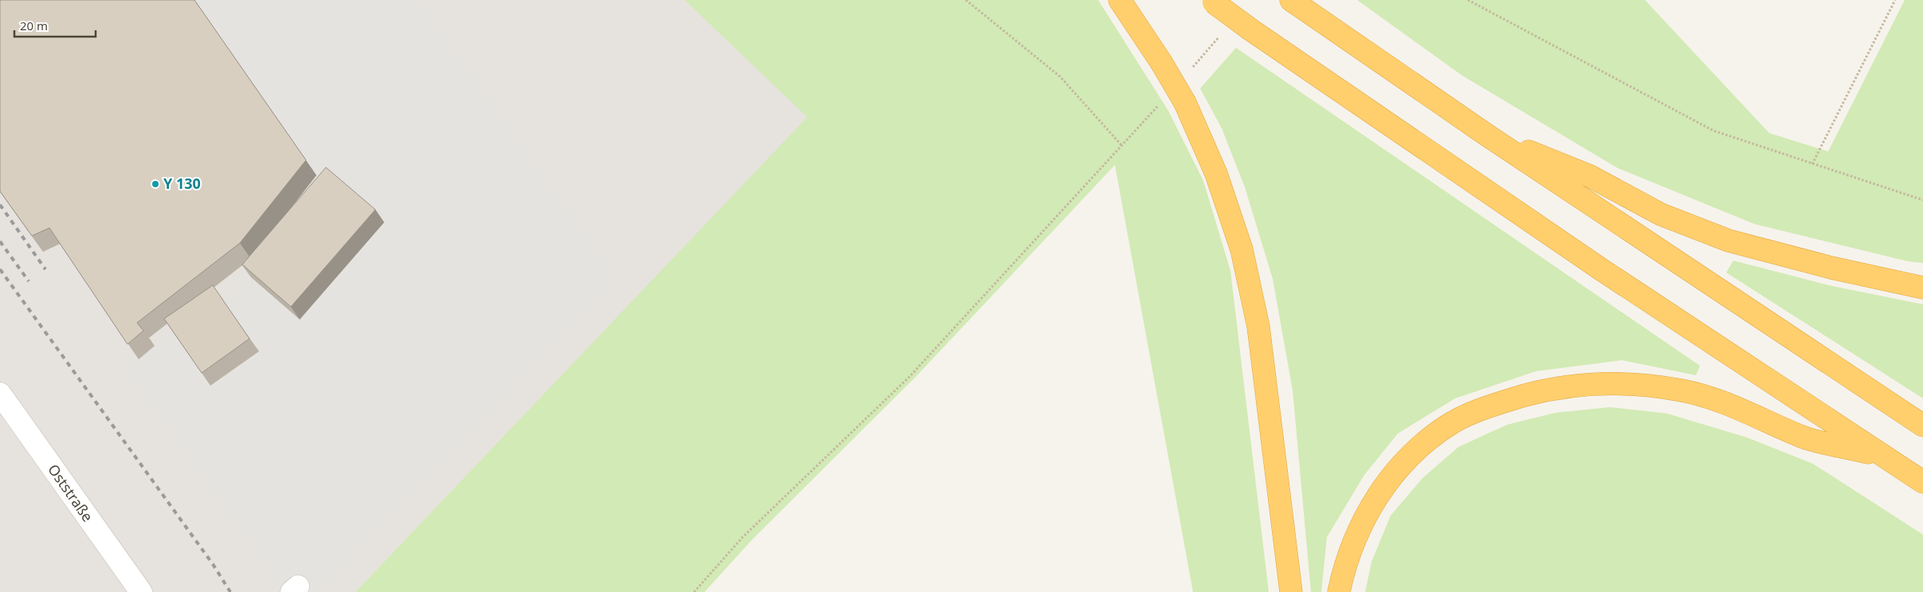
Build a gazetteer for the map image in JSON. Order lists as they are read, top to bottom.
{
  "streets": {
    "street": ["Oststraße"]
  },
  "places": ["Y 130"],
  "scale_bar": "20 m"
}
